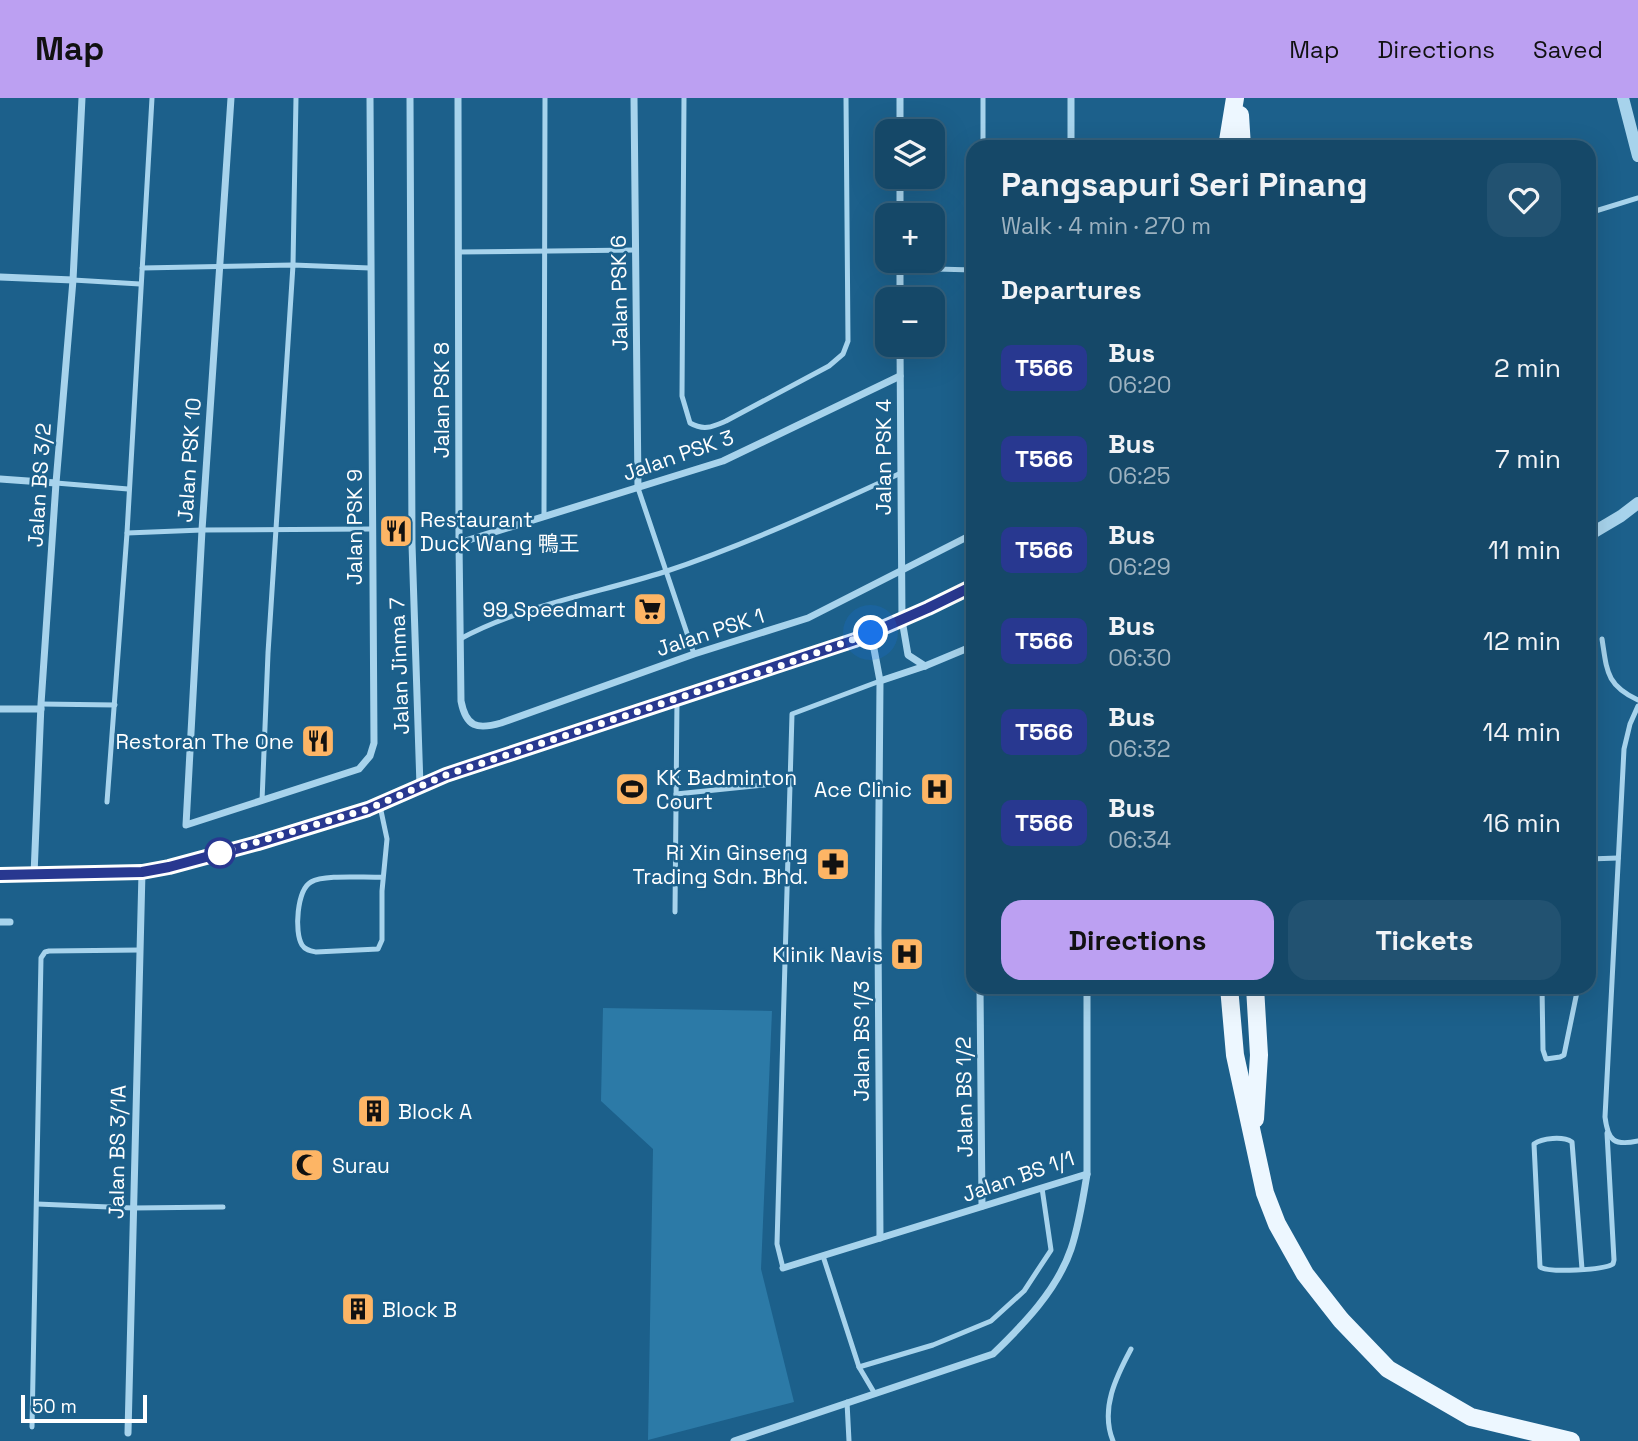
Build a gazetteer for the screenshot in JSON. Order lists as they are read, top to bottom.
{
  "streets": {
    "street": [
      "Jalan PSK 6",
      "Jalan PSK 8",
      "Jalan PSK 3",
      "Jalan PSK 4",
      "Jalan PSK 10",
      "Jalan BS 3/2",
      "Jalan PSK 9",
      "Jalan PSK 1",
      "Jalan Jinma 7",
      "Jalan BS 1/3",
      "Jalan BS 1/2",
      "Jalan BS 3/1A",
      "Jalan BS 1/1"
    ]
  },
  "crossings": [
    ["Jalan PSK 6", "Jalan PSK 3"],
    ["Jalan PSK 8", "Jalan PSK 3"],
    ["Jalan PSK 8", "Jalan PSK 1"],
    ["Jalan PSK 3", "Jalan PSK 4"],
    ["Jalan PSK 4", "Jalan PSK 1"],
    ["Jalan PSK 10", "Jalan PSK 9"],
    ["Jalan BS 1/3", "Jalan BS 1/1"],
    ["Jalan BS 1/2", "Jalan BS 1/1"]
  ],
  "places": {
    "restaurant": ["Restaurant Duck Wang 鴨王", "Restoran The One"],
    "supermarket": ["99 Speedmart"],
    "sports": ["KK Badminton Court"],
    "hospital": ["Ace Clinic", "Klinik Navis"],
    "pharmacy": ["Ri Xin Ginseng Trading Sdn. Bhd."],
    "building": ["Block A", "Block B"],
    "mosque": ["Surau"]
  },
  "lines": ["bus line T566"],
  "scale_bar": "50 m",
  "page": {
    "header": "Map",
    "nav": ["Map", "Directions", "Saved"],
    "map_buttons": ["+", "−"],
    "heading": [
      ["Pangsapuri Seri Pinang", "Walk · 4 min · 270 m"],
      "Departures"
    ],
    "list": [
      {
        "mark": "T566",
        "name": "Bus",
        "note": "06:20",
        "value": "2 min"
      },
      {
        "mark": "T566",
        "name": "Bus",
        "note": "06:25",
        "value": "7 min"
      },
      {
        "mark": "T566",
        "name": "Bus",
        "note": "06:29",
        "value": "11 min"
      },
      {
        "mark": "T566",
        "name": "Bus",
        "note": "06:30",
        "value": "12 min"
      },
      {
        "mark": "T566",
        "name": "Bus",
        "note": "06:32",
        "value": "14 min"
      },
      {
        "mark": "T566",
        "name": "Bus",
        "note": "06:34",
        "value": "16 min"
      }
    ],
    "buttons": ["Directions", "Tickets"],
    "scale": "50 m"
  }
}
